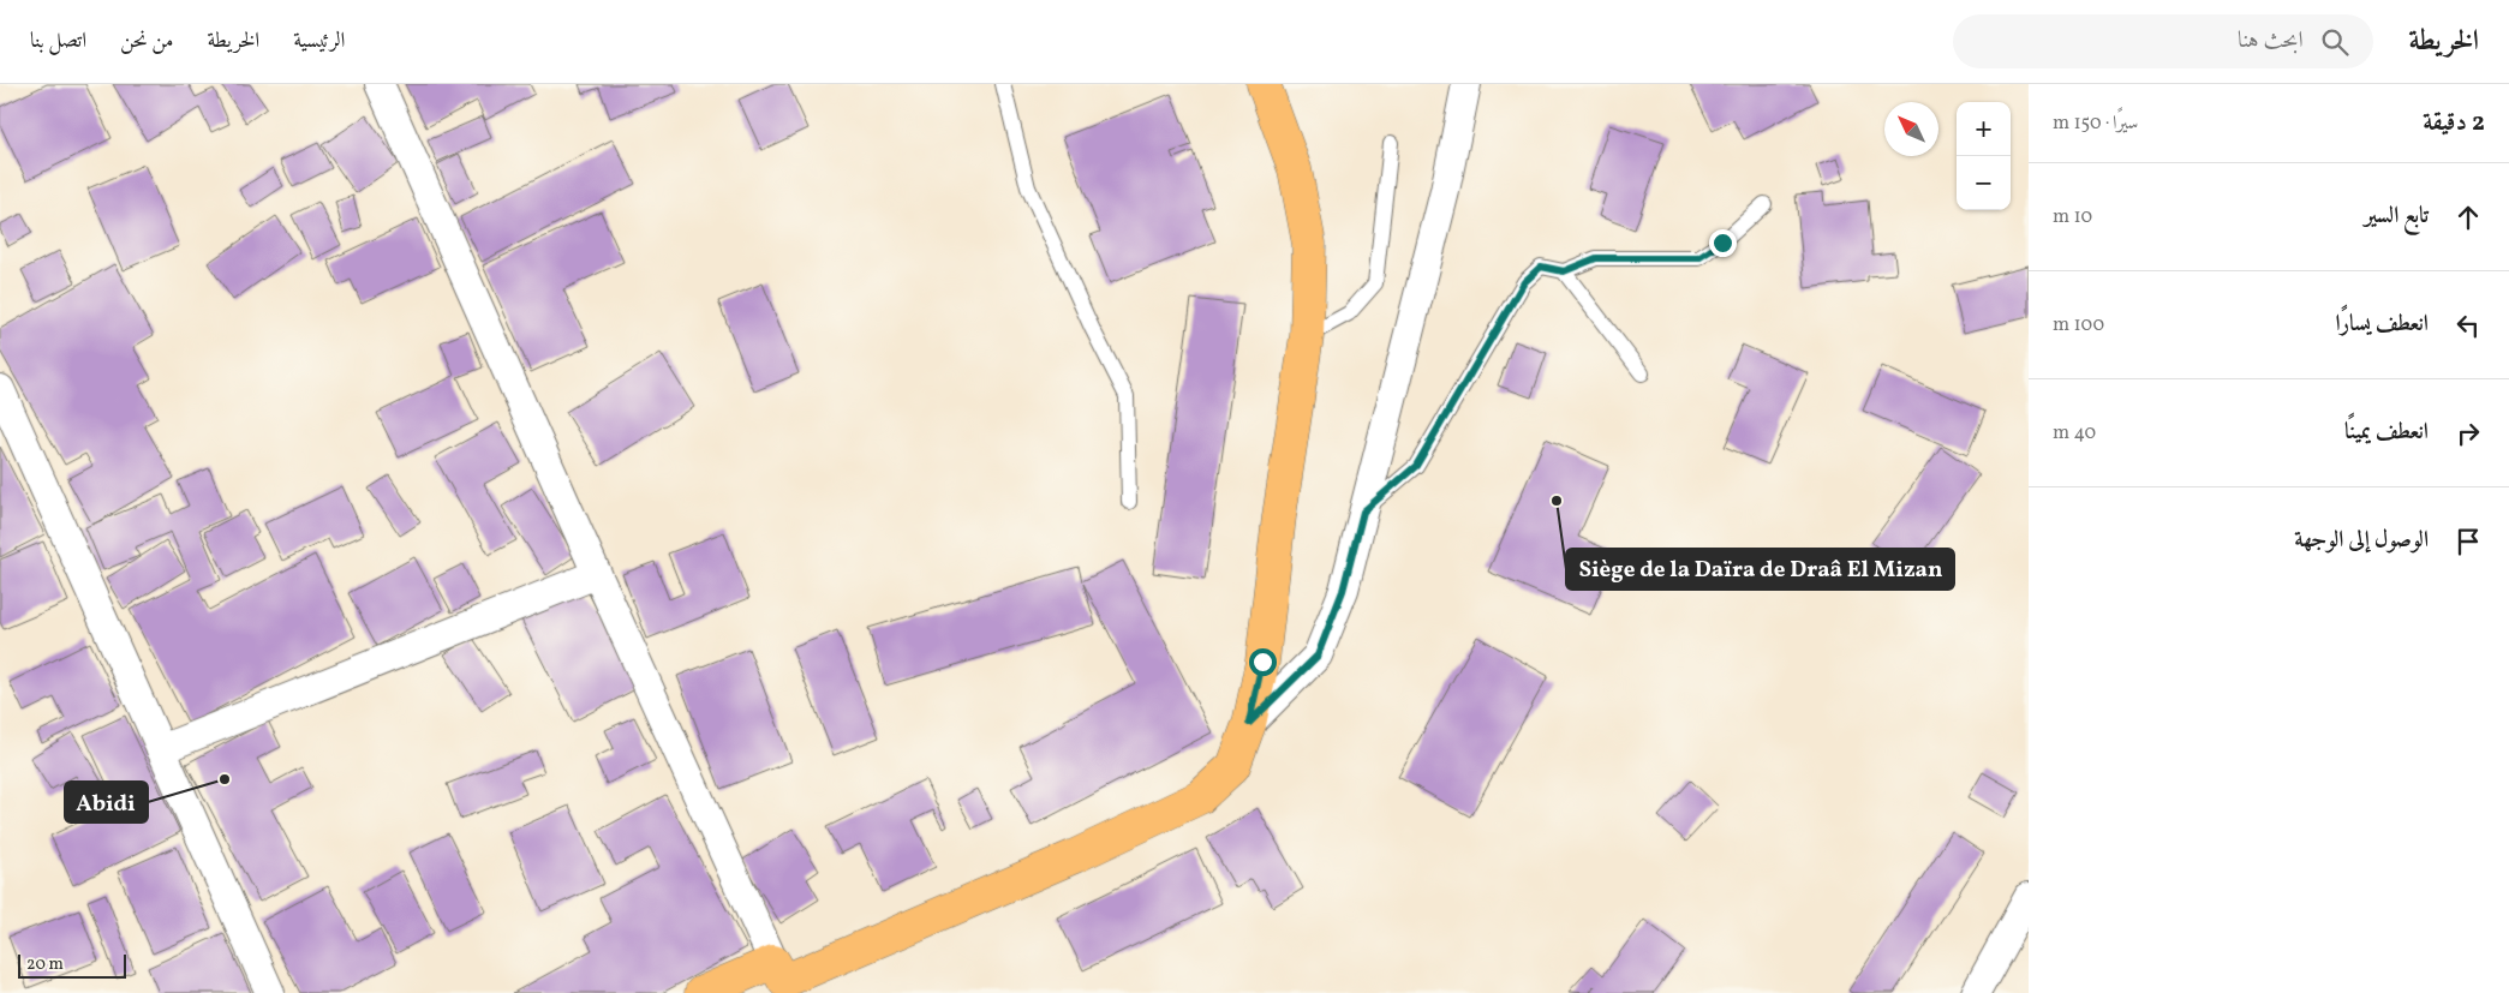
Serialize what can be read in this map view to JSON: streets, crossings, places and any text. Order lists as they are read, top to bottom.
{
  "places": ["Siège de la Daïra de Draâ El Mizan", "Abidi"],
  "scale_bar": "20 m",
  "north": "top left",
  "page": {
    "header": "الخريطة",
    "search": "ابحث هنا",
    "nav": [
      "الرئيسية",
      "الخريطة",
      "من نحن",
      "اتصل بنا"
    ],
    "heading": ["2 دقيقة", "سيرًا · 150 m"],
    "map_buttons": ["+", "−"],
    "list": [
      ["تابع السير", "10 m"],
      ["انعطف يسارًا", "100 m"],
      ["انعطف يمينًا", "40 m"],
      "الوصول إلى الوجهة"
    ],
    "scale": "20 m"
  }
}
